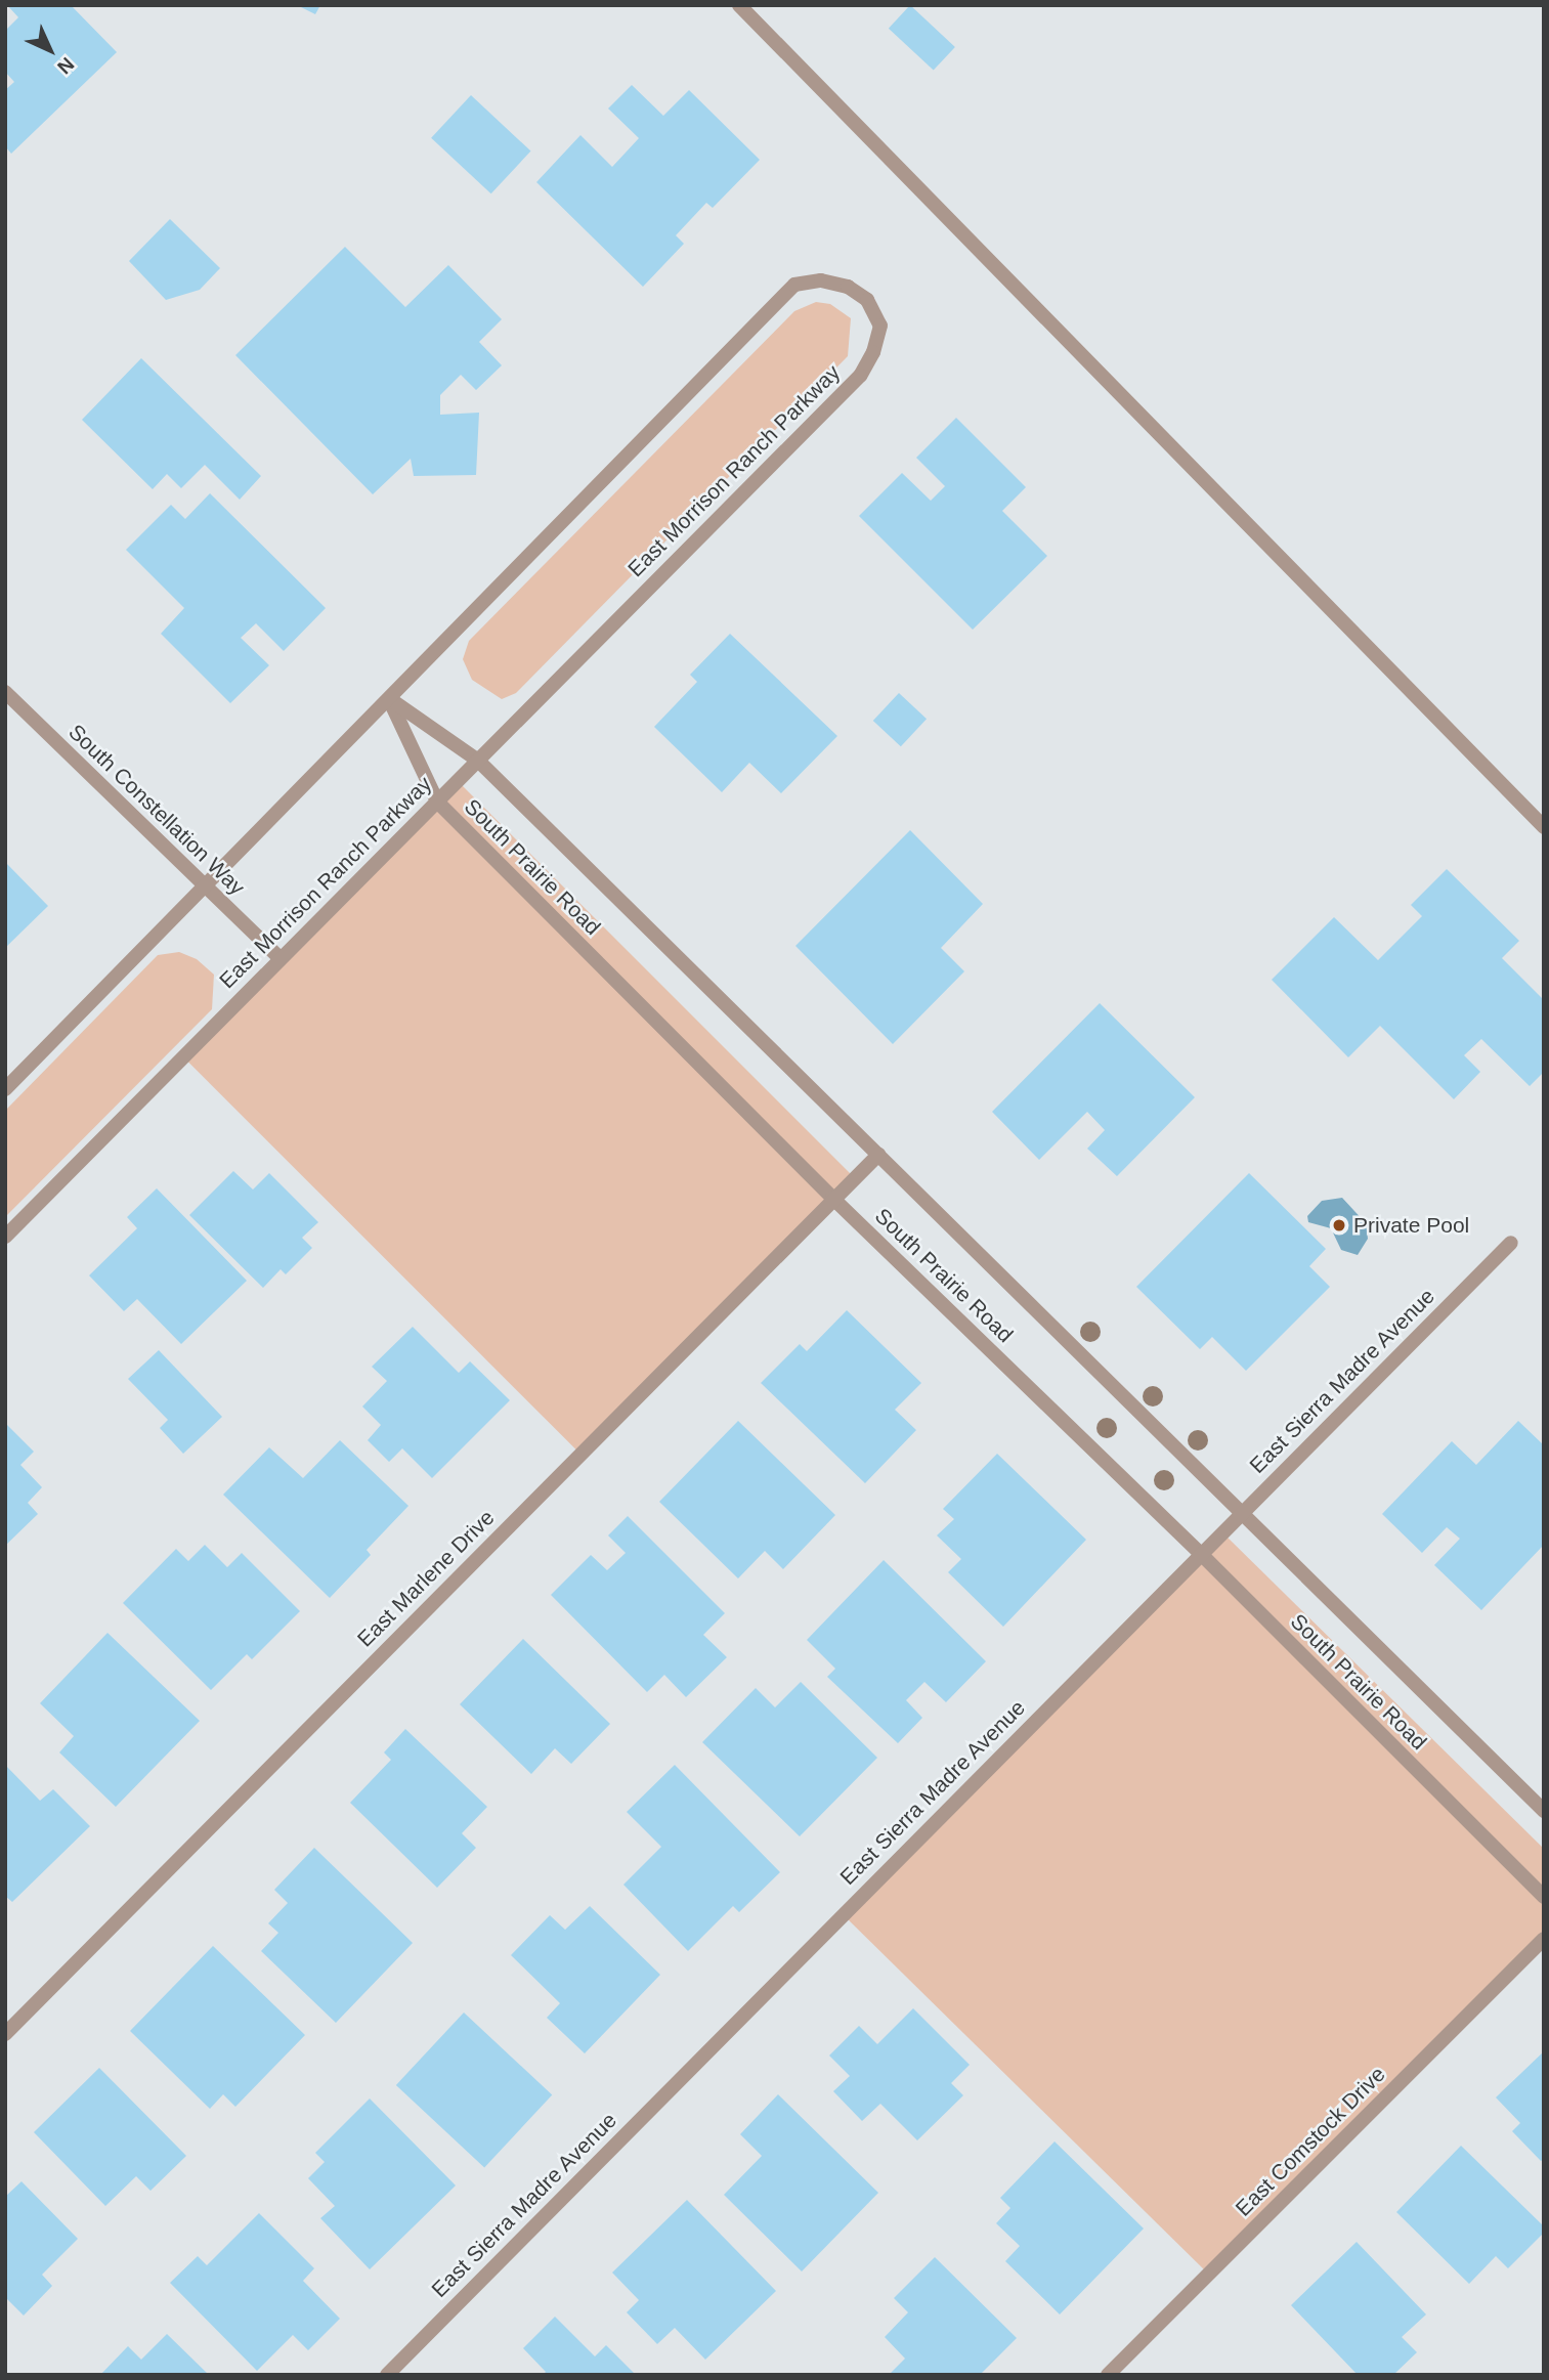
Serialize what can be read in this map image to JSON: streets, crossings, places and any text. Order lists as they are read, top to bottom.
{
  "streets": {
    "street": [
      "East Morrison Ranch Parkway",
      "South Constellation Way",
      "South Prairie Road",
      "East Sierra Madre Avenue",
      "East Marlene Drive",
      "East Comstock Drive"
    ]
  },
  "crossings": [
    ["East Morrison Ranch Parkway", "South Constellation Way"],
    ["East Morrison Ranch Parkway", "South Prairie Road"],
    ["South Prairie Road", "East Sierra Madre Avenue"],
    ["South Prairie Road", "East Marlene Drive"]
  ],
  "places": ["Private Pool"],
  "north": "bottom right"
}
